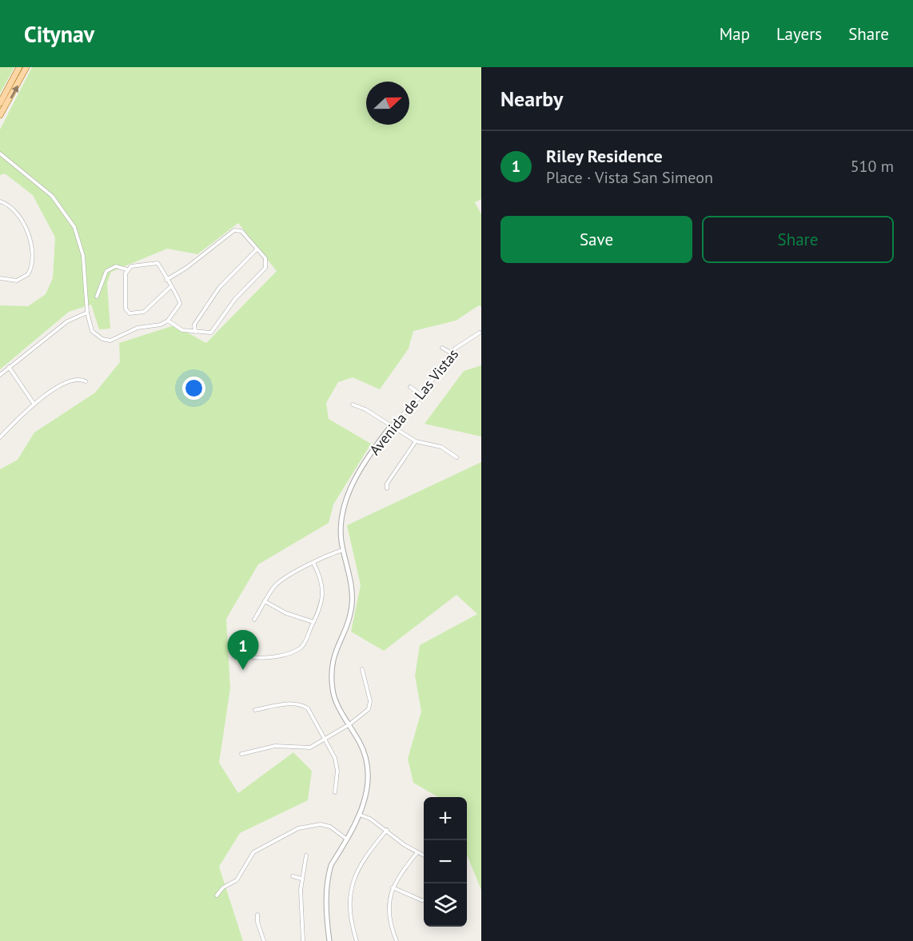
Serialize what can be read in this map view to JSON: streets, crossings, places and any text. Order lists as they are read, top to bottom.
{
  "streets": {
    "street": ["Avenida de Las Vistas"]
  },
  "north": "right",
  "page": {
    "header": "Citynav",
    "nav": ["Map", "Layers", "Share"],
    "heading": "Nearby",
    "list": [
      {
        "mark": "1",
        "name": "Riley Residence",
        "note": "Place · Vista San Simeon",
        "value": "510 m"
      }
    ],
    "buttons": ["Save", "Share"],
    "pins": "1",
    "map_buttons": ["+", "−"]
  }
}
